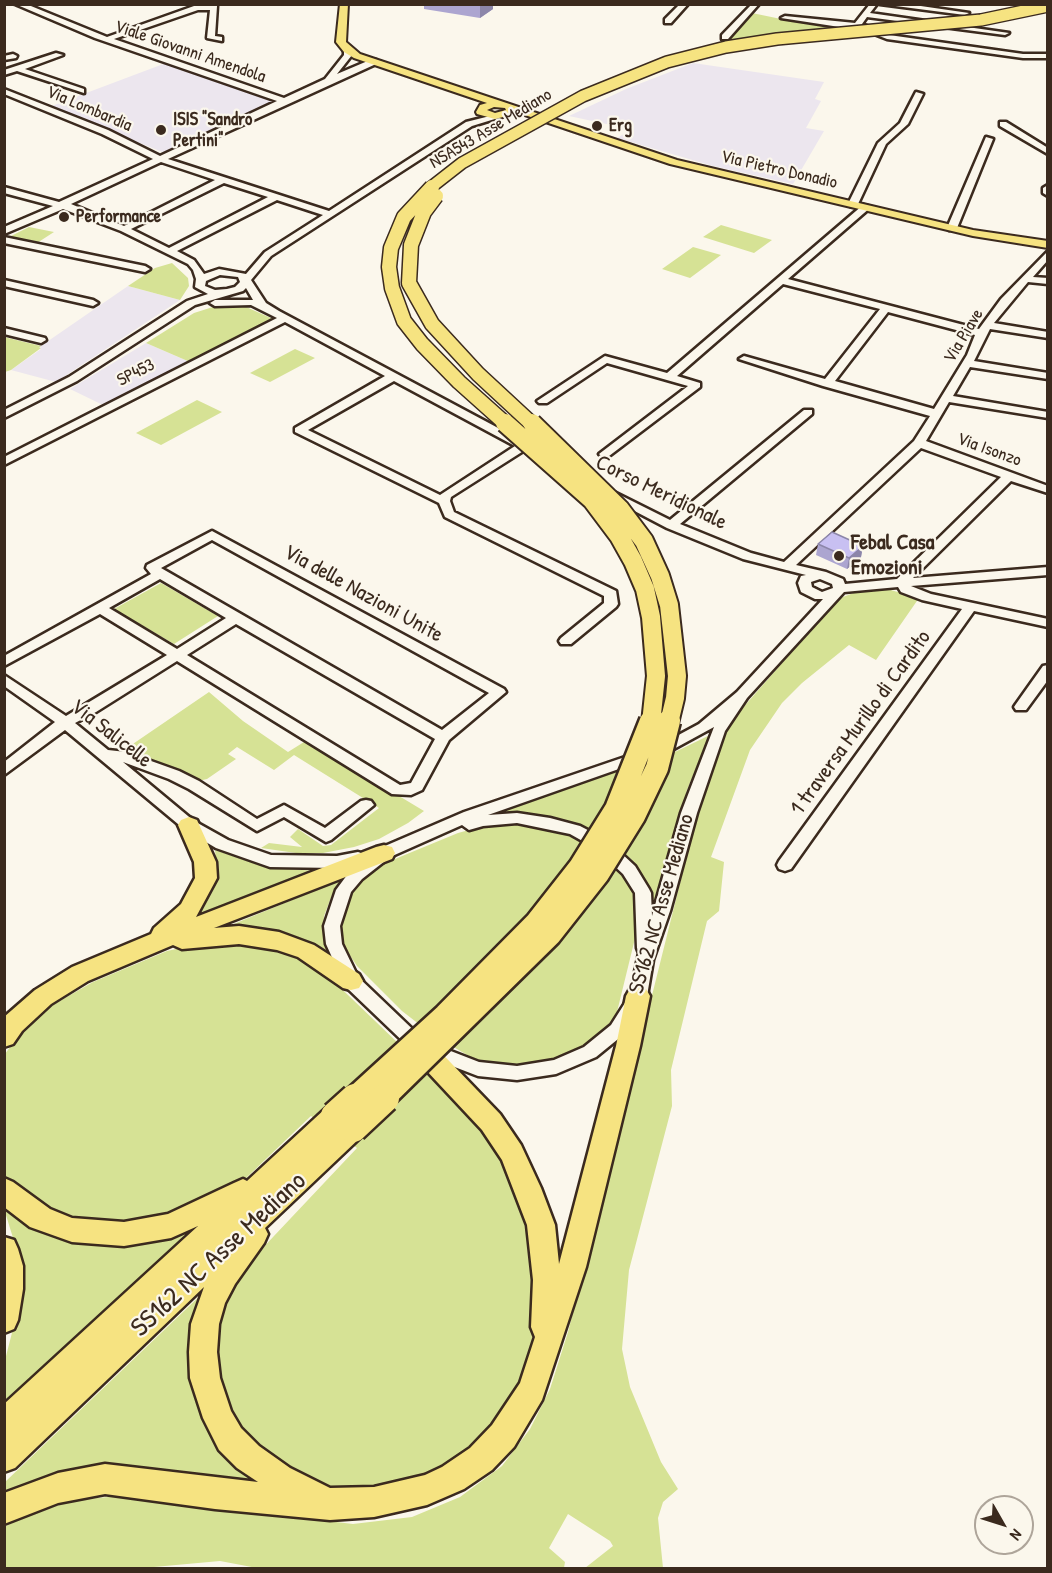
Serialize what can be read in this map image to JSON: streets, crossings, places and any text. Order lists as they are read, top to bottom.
{
  "streets": {
    "highway": ["NSA543 Asse Mediano", "SS162 NC Asse Mediano"],
    "main road": ["Via Pietro Donadio"],
    "street": [
      "Viale Giovanni Amendola",
      "Via Lombardia",
      "Via Piave",
      "SP453",
      "Via Isonzo",
      "Corso Meridionale",
      "Via delle Nazioni Unite",
      "1 traversa Murillo di Cardito",
      "Via Salicelle"
    ]
  },
  "crossings": [
    ["NSA543 Asse Mediano", "SS162 NC Asse Mediano"],
    ["Via Piave", "Via Isonzo"],
    ["Via Piave", "Corso Meridionale"],
    ["SP453", "Corso Meridionale"],
    ["Corso Meridionale", "SS162 NC Asse Mediano"],
    ["Via Salicelle", "SS162 NC Asse Mediano"]
  ],
  "places": [
    "Erg",
    "ISIS \"Sandro Pertini\"",
    "Performance",
    "Febal Casa Emozioni"
  ],
  "north": "bottom right"
}
